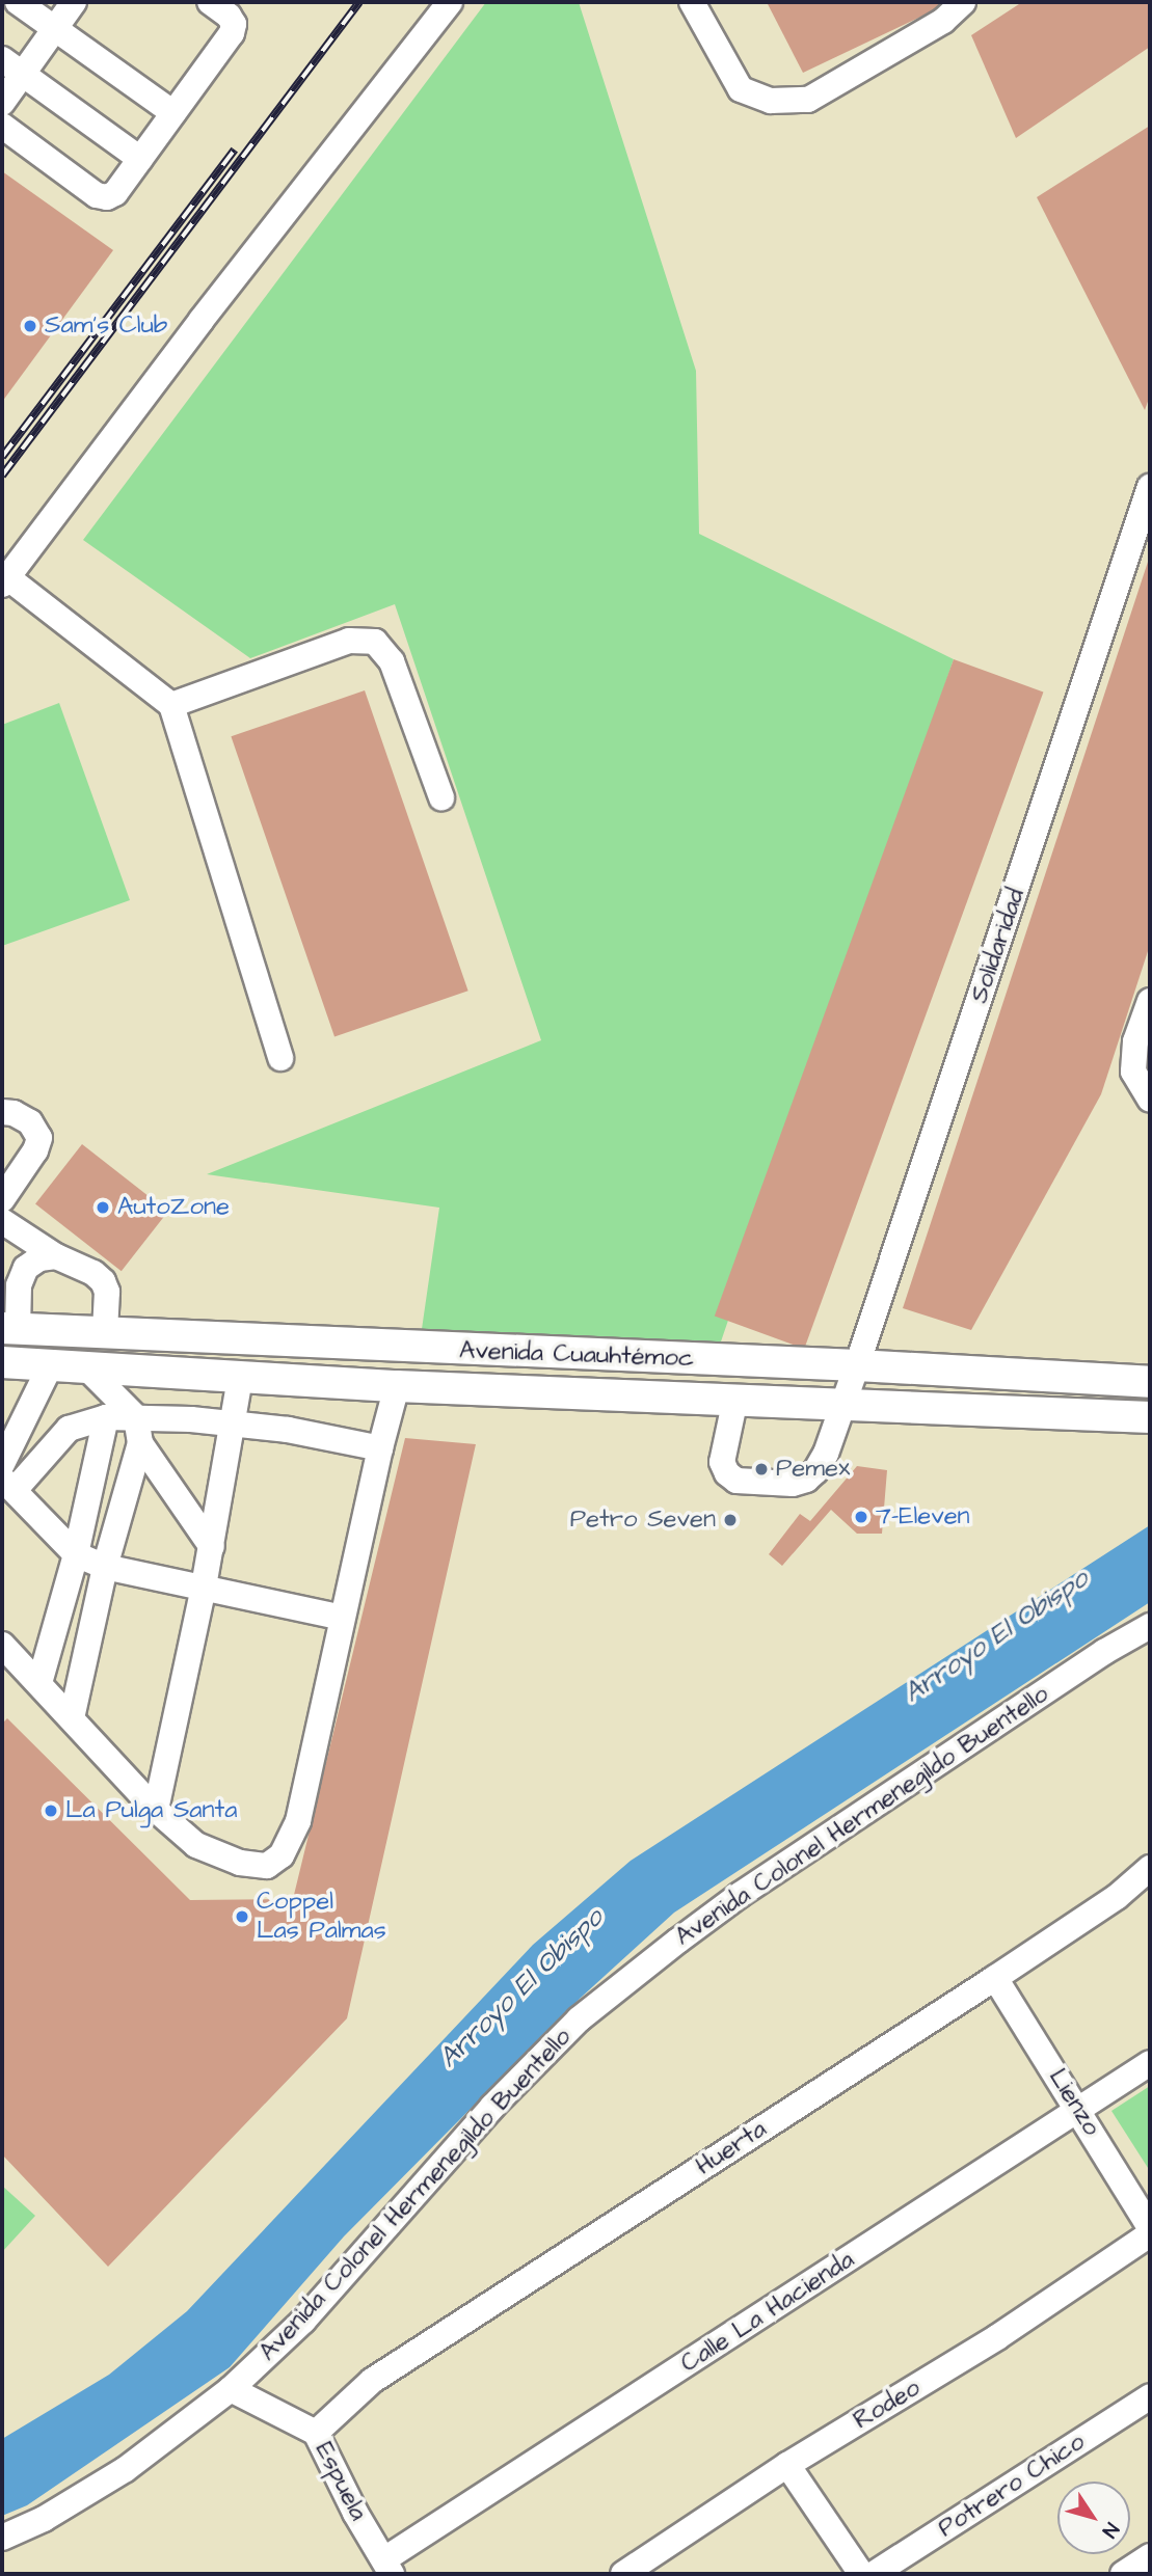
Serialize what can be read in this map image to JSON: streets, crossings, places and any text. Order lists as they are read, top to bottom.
{
  "streets": {
    "main road": ["Avenida Cuauhtémoc"],
    "street": [
      "Solidaridad",
      "Avenida Colonel Hermenegildo Buentello",
      "Lienzo",
      "Huerta",
      "Calle La Hacienda",
      "Rodeo",
      "Espuela",
      "Potrero Chico"
    ]
  },
  "crossings": [
    ["Solidaridad", "Avenida Cuauhtémoc"],
    ["Avenida Colonel Hermenegildo Buentello", "Espuela"],
    ["Lienzo", "Huerta"],
    ["Lienzo", "Calle La Hacienda"],
    ["Huerta", "Espuela"],
    ["Calle La Hacienda", "Espuela"]
  ],
  "water": ["Arroyo El Obispo"],
  "places": [
    "Sam's Club",
    "AutoZone",
    "Pemex",
    "7-Eleven",
    "Petro Seven",
    "La Pulga Santa",
    "Coppel Las Palmas"
  ],
  "north": "bottom right"
}
